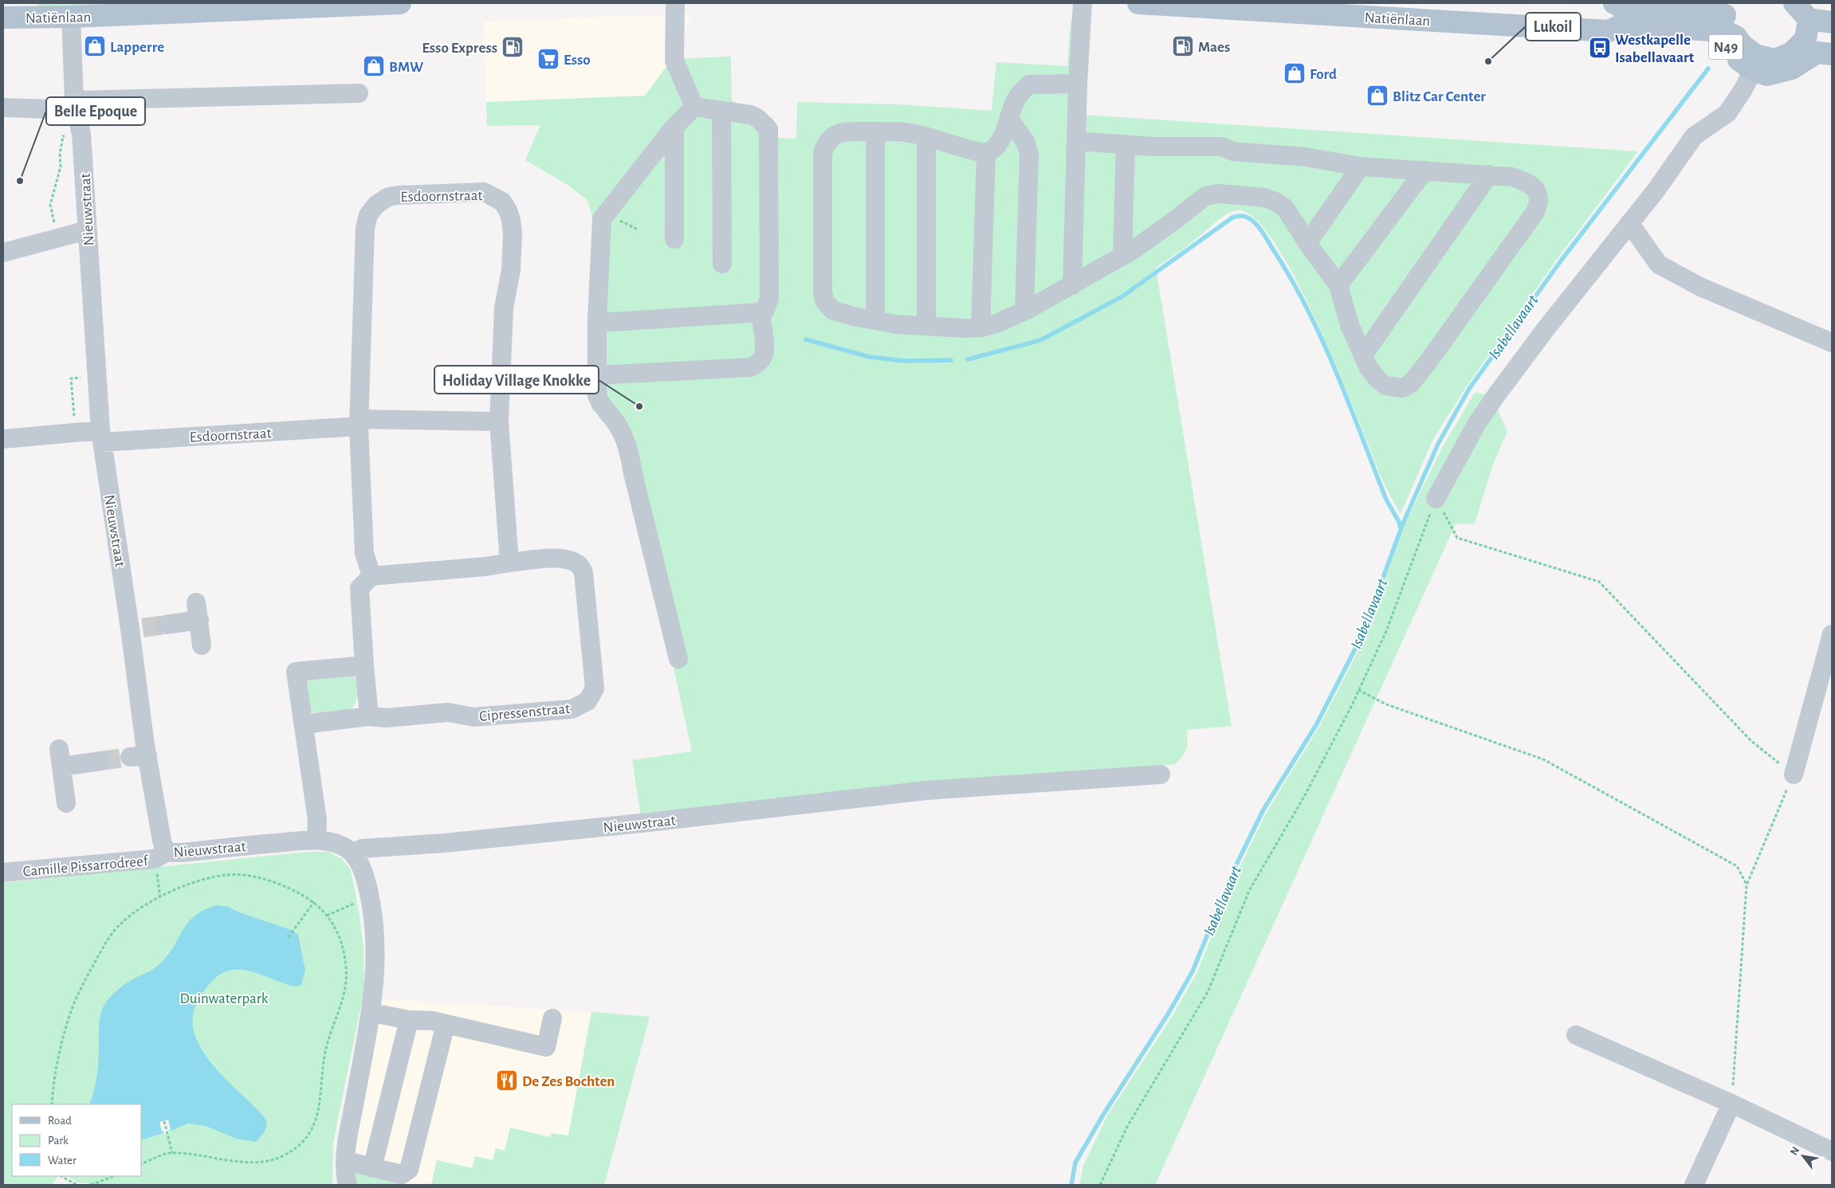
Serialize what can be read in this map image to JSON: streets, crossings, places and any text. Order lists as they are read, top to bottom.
{
  "streets": {
    "main road": ["Natiënlaan", "N49"],
    "street": [
      "Esdoornstraat",
      "Nieuwstraat",
      "Cipressenstraat",
      "Camille Pissarrodreef"
    ]
  },
  "crossings": [
    ["Natiënlaan", "N49"],
    ["Natiënlaan", "Nieuwstraat"],
    ["Esdoornstraat", "Nieuwstraat"],
    ["Esdoornstraat", "Cipressenstraat"],
    ["Nieuwstraat", "Camille Pissarrodreef"]
  ],
  "water": ["Isabellavaart"],
  "parks": ["Duinwaterpark"],
  "places": {
    "shop": [
      "Lapperre",
      "BMW",
      "Ford",
      "Blitz Car Center"
    ],
    "fuel station": ["Maes", "Esso Express"],
    "bus stop": ["Westkapelle Isabellavaart"],
    "supermarket": ["Esso"],
    "other": ["Lukoil", "Belle Epoque", "Holiday Village Knokke"],
    "restaurant": ["De Zes Bochten"]
  },
  "legend": ["Road", "Park", "Water"],
  "north": "top left"
}
